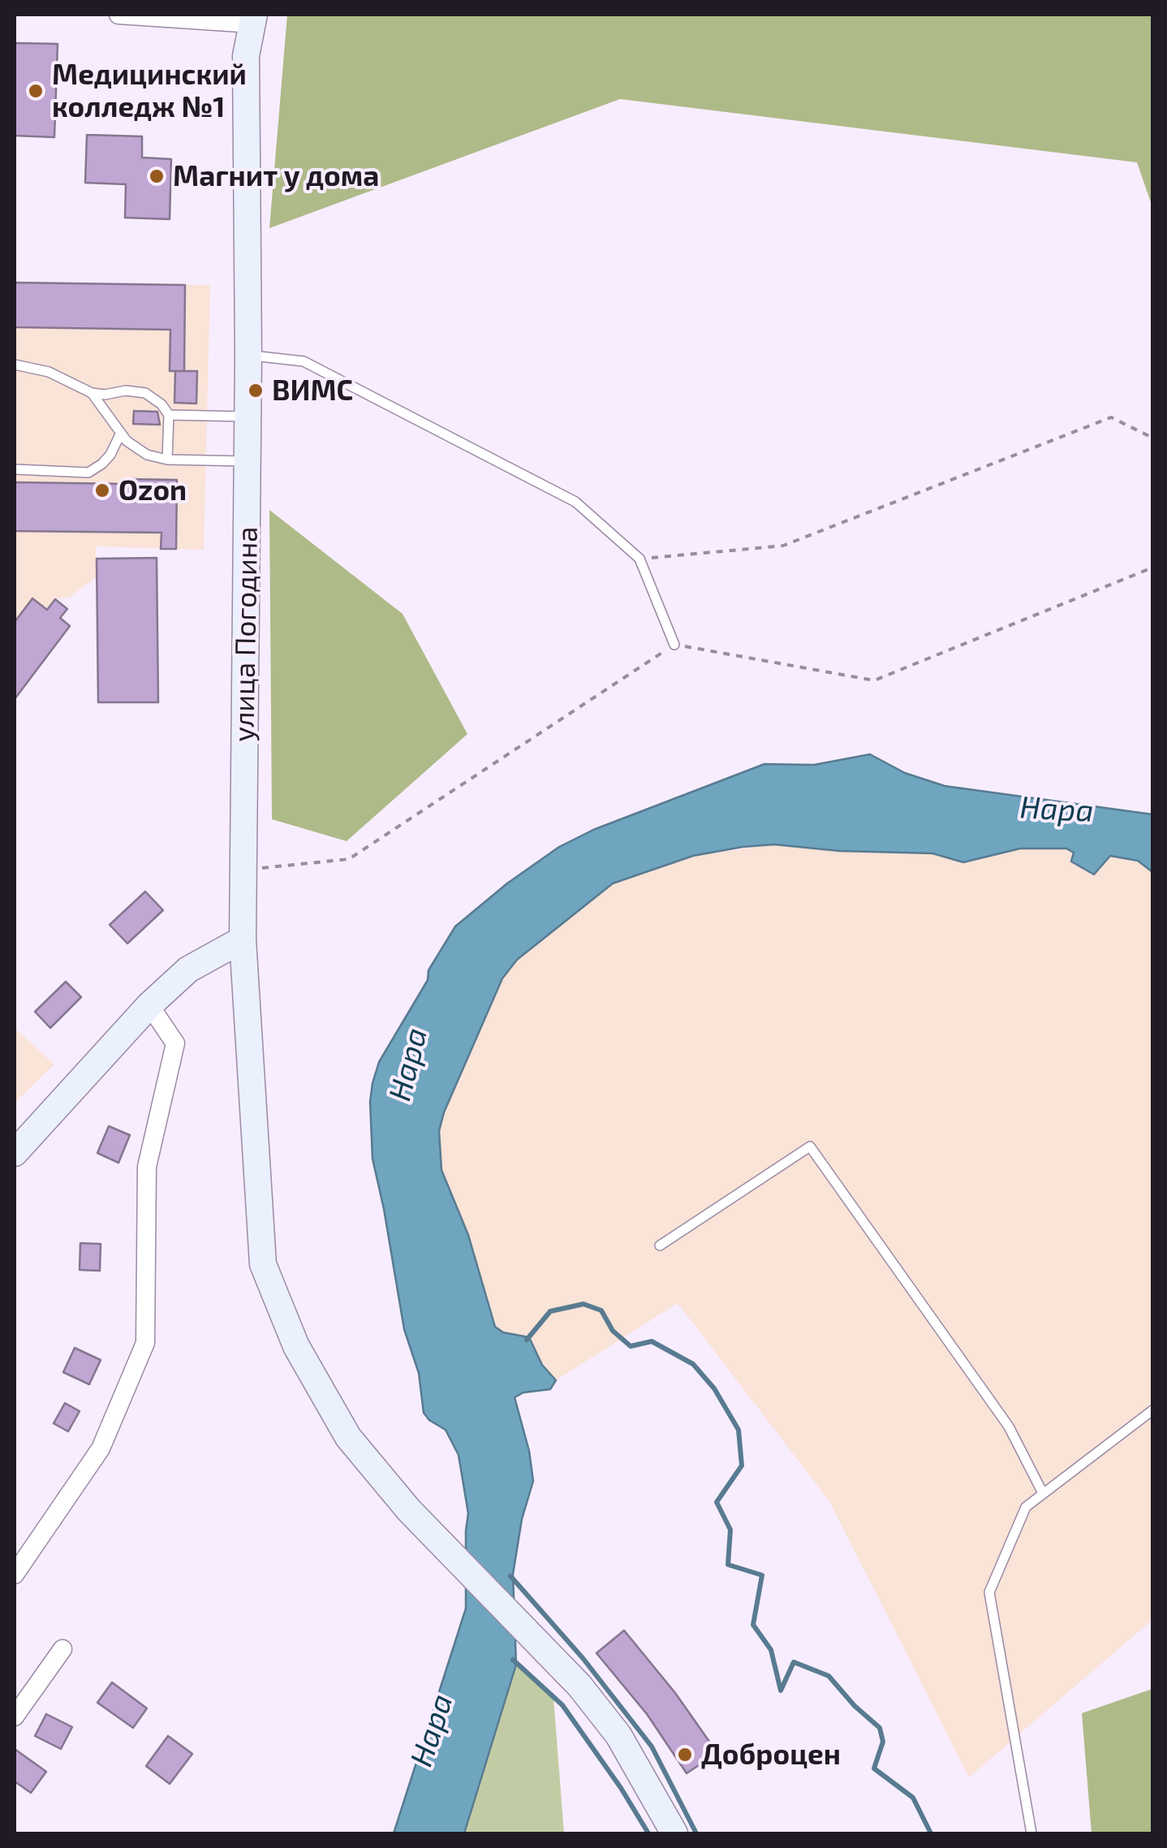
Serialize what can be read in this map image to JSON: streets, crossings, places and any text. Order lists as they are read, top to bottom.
{
  "streets": {
    "street": ["улица Погодина"]
  },
  "water": ["Нара"],
  "places": [
    "Медицинский колледж №1",
    "Магнит у дома",
    "ВИМС",
    "Ozon",
    "Доброцен"
  ]
}
